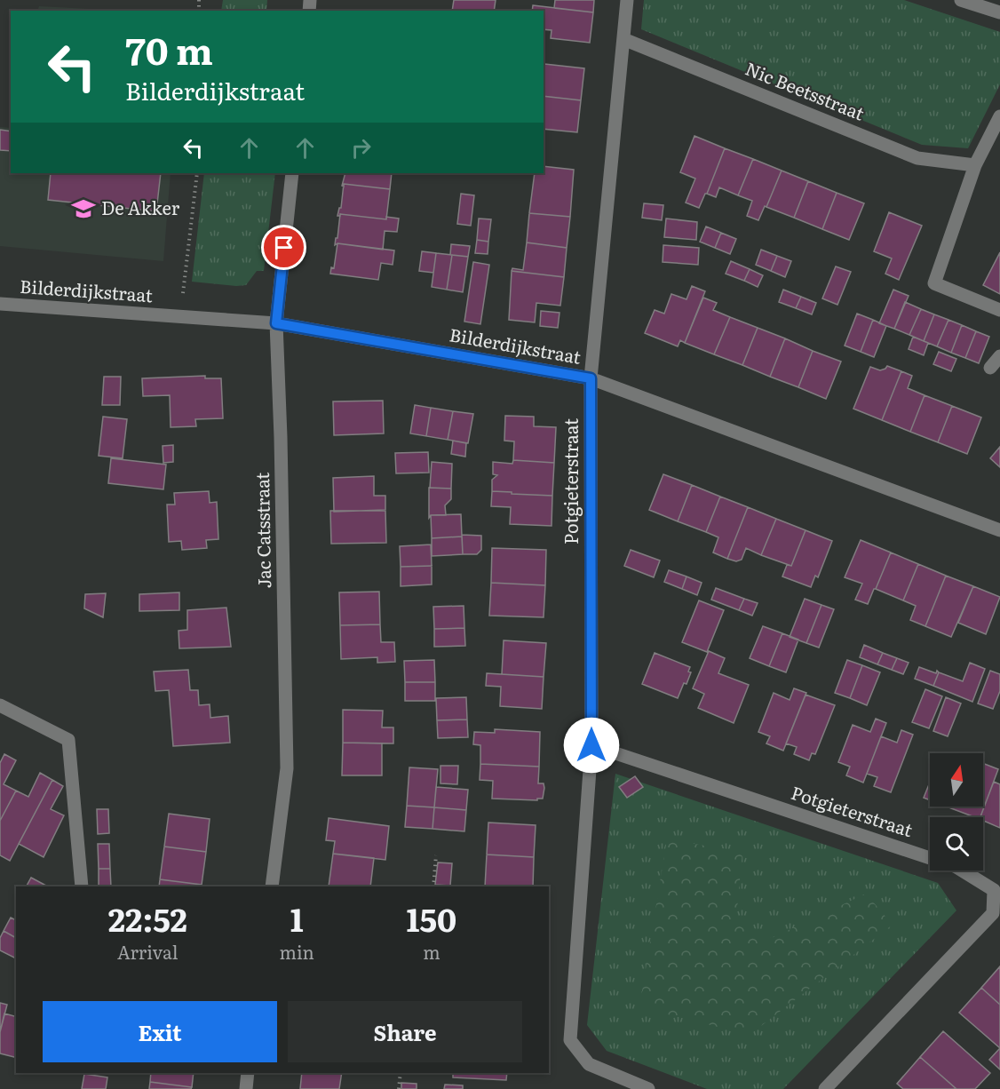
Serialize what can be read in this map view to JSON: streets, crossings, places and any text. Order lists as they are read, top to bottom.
{
  "streets": {
    "street": [
      "Nic Beetsstraat",
      "Bilderdijkstraat",
      "Potgieterstraat",
      "Jac Catsstraat"
    ]
  },
  "crossings": [
    ["Bilderdijkstraat", "Potgieterstraat"],
    ["Bilderdijkstraat", "Jac Catsstraat"]
  ],
  "places": {
    "school or university": ["De Akker"]
  },
  "north": "top",
  "page": {
    "turn": ["70 m", "Bilderdijkstraat"],
    "eta": [
      "22:52",
      "Arrival",
      "1",
      "min",
      "150",
      "m"
    ],
    "buttons": ["Exit", "Share"]
  }
}
